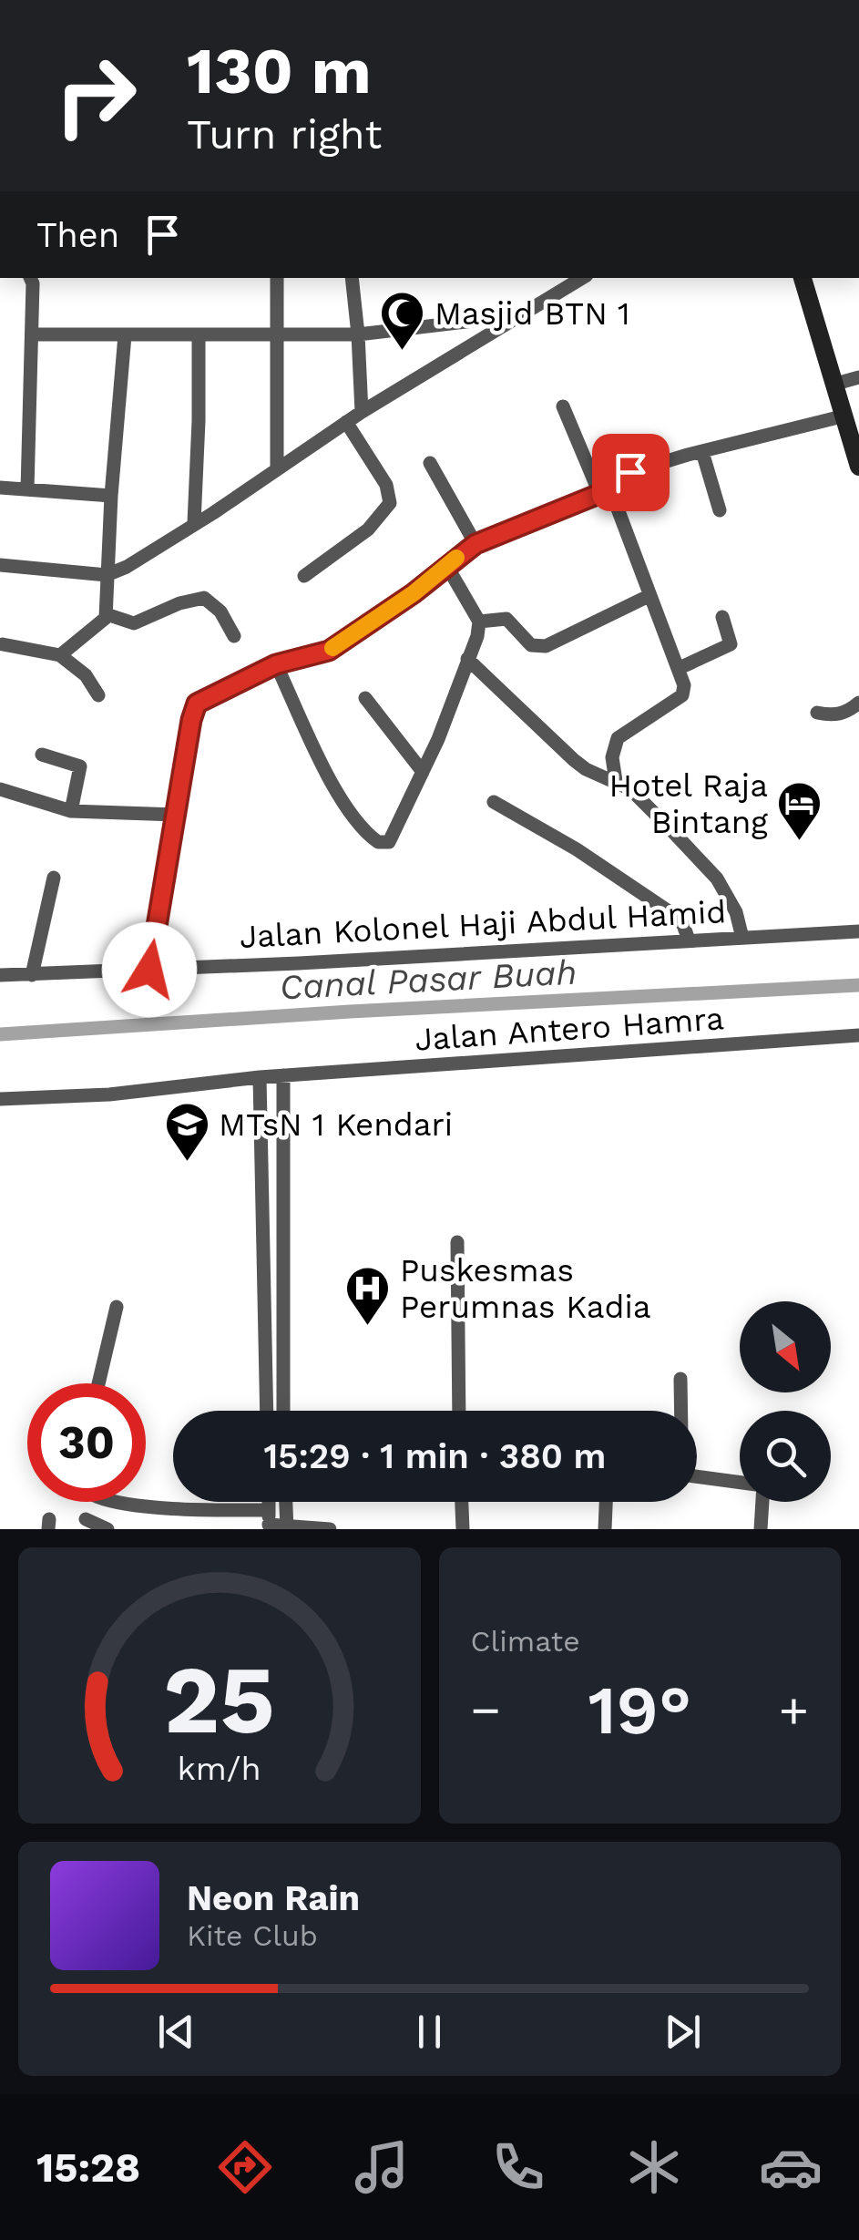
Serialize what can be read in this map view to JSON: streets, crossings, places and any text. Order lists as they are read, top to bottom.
{
  "streets": {
    "street": ["Jalan Kolonel Haji Abdul Hamid", "Jalan Antero Hamra"]
  },
  "water": ["Canal Pasar Buah"],
  "places": {
    "mosque": ["Masjid BTN 1"],
    "hotel": ["Hotel Raja Bintang"],
    "school or university": ["MTsN 1 Kendari"],
    "hospital": ["Puskesmas Perumnas Kadia"]
  },
  "north": "bottom right",
  "page": {
    "turn": ["130 m", "Turn right"],
    "then": "Then",
    "limit": "30",
    "trip": "15:29 · 1 min · 380 m",
    "tile": "Climate",
    "heat": ["−", "19°", "+"],
    "song": ["Neon Rain", "Kite Club"],
    "tabs": "15:28",
    "gauge": ["25", "km/h"]
  }
}
